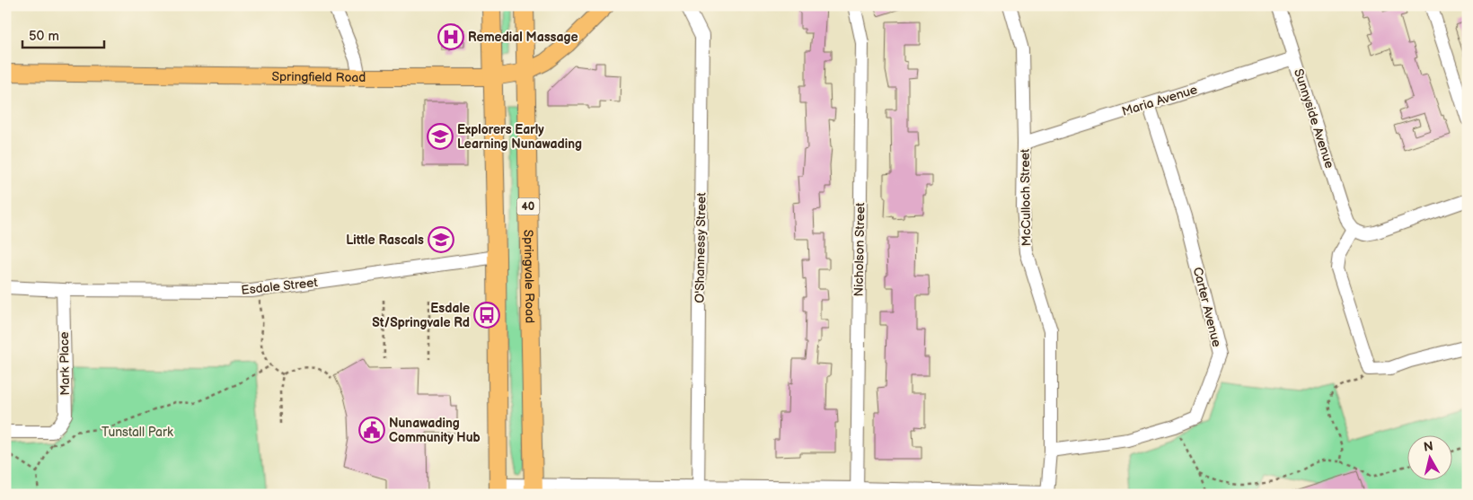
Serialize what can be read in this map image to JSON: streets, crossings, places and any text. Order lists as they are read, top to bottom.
{
  "streets": {
    "highway": ["40", "Springvale Road"],
    "main road": ["Springfield Road"],
    "street": [
      "Maria Avenue",
      "Sunnyside Avenue",
      "McCulloch Street",
      "O'Shannessy Street",
      "Nicholson Street",
      "Esdale Street",
      "Carter Avenue",
      "Mark Place"
    ]
  },
  "crossings": [
    ["Springfield Road", "Springvale Road"],
    ["Maria Avenue", "Sunnyside Avenue"],
    ["Maria Avenue", "McCulloch Street"],
    ["Maria Avenue", "Carter Avenue"],
    ["McCulloch Street", "Carter Avenue"],
    ["Esdale Street", "Mark Place"]
  ],
  "parks": ["Tunstall Park"],
  "places": {
    "hospital": ["Remedial Massage"],
    "school or university": ["Explorers Early Learning Nunawading", "Little Rascals"],
    "bus stop": ["Esdale St/Springvale Rd"],
    "public building": ["Nunawading Community Hub"]
  },
  "scale_bar": "50 m",
  "north": "top"
}
